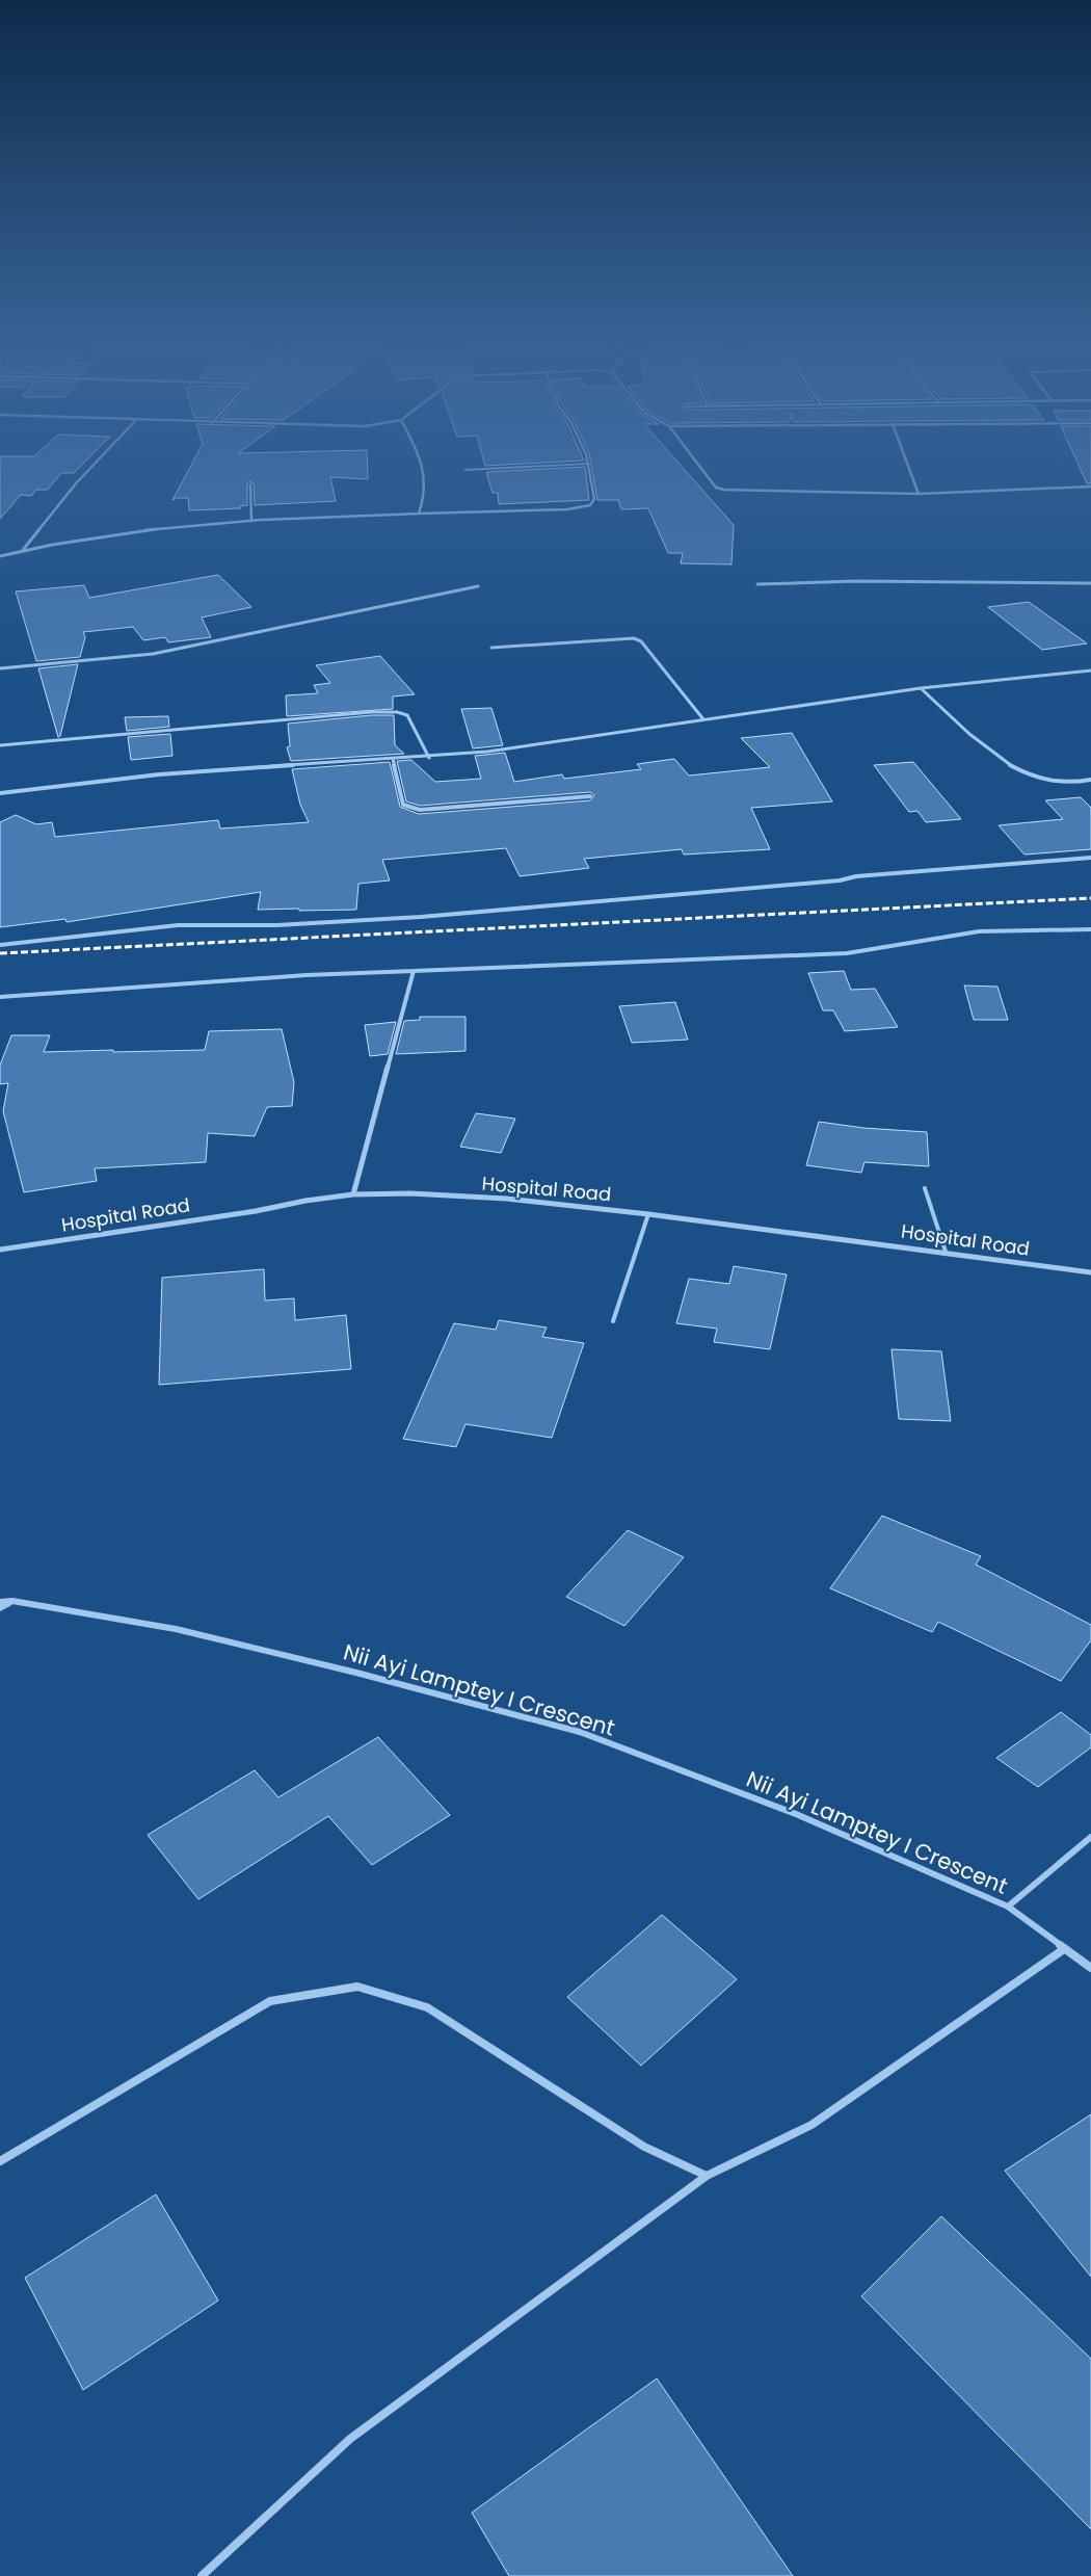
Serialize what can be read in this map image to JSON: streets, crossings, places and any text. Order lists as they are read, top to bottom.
{
  "streets": {
    "street": ["Hospital Road", "Nii Ayi Lamptey I Crescent"]
  }
}
